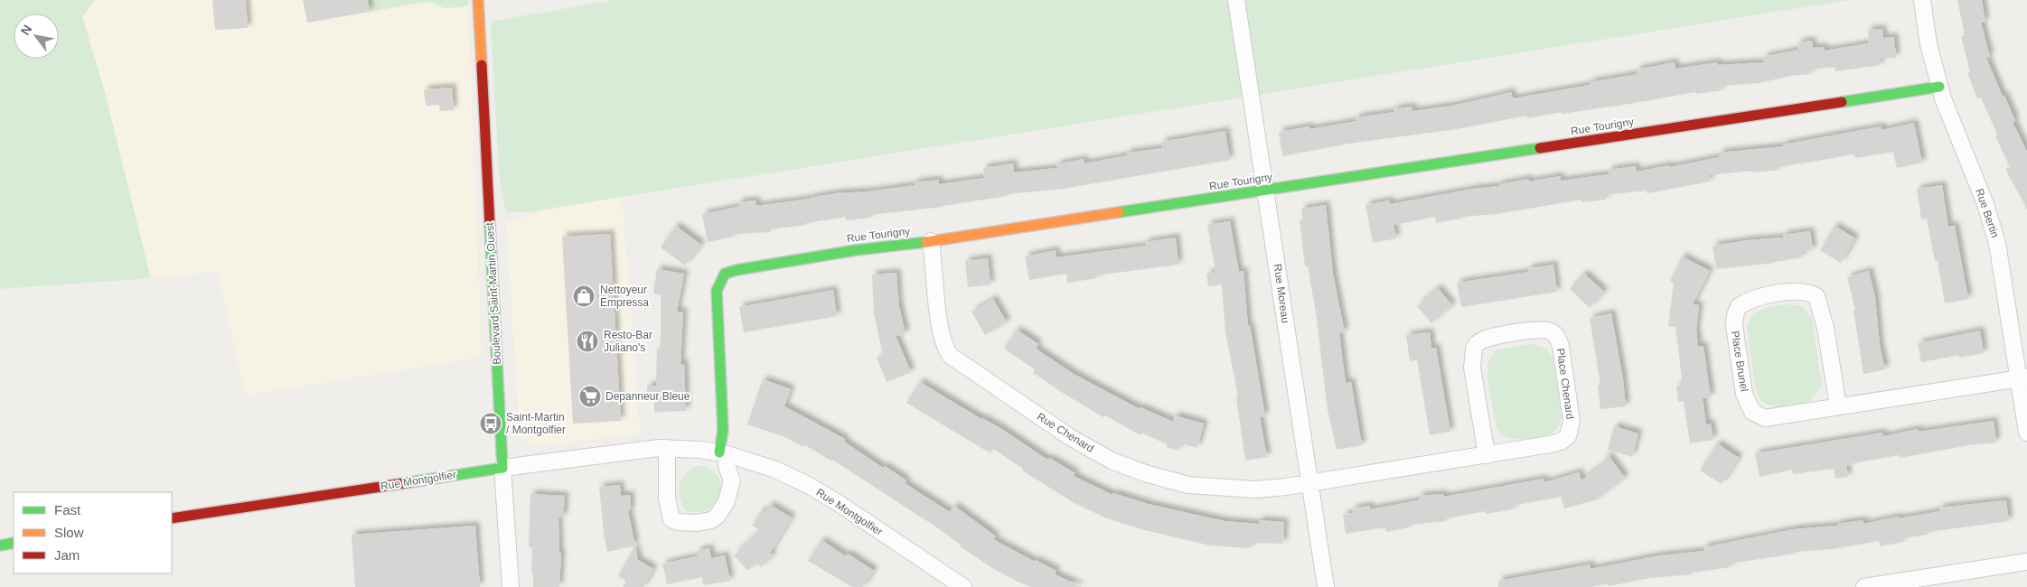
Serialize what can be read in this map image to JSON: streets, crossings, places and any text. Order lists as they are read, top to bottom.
{
  "streets": {
    "street": [
      "Rue Tourigny",
      "Rue Bertin",
      "Boulevard Saint-Martin Ouest",
      "Rue Moreau",
      "Place Brunel",
      "Place Chenard",
      "Rue Chenard",
      "Rue Montgolfier"
    ]
  },
  "crossings": [
    ["Rue Tourigny", "Rue Bertin"],
    ["Rue Tourigny", "Rue Moreau"],
    ["Rue Tourigny", "Rue Chenard"],
    ["Rue Tourigny", "Rue Montgolfier"],
    ["Rue Bertin", "Place Brunel"],
    ["Boulevard Saint-Martin Ouest", "Rue Montgolfier"],
    ["Rue Moreau", "Place Chenard"],
    ["Rue Moreau", "Rue Chenard"],
    ["Place Chenard", "Rue Chenard"]
  ],
  "places": {
    "shop": ["Nettoyeur Empressa"],
    "restaurant": ["Resto-Bar Juliano's"],
    "supermarket": ["Depanneur Bleue"],
    "bus stop": ["Saint-Martin / Montgolfier"]
  },
  "legend": ["Fast", "Slow", "Jam"],
  "north": "top left"
}
